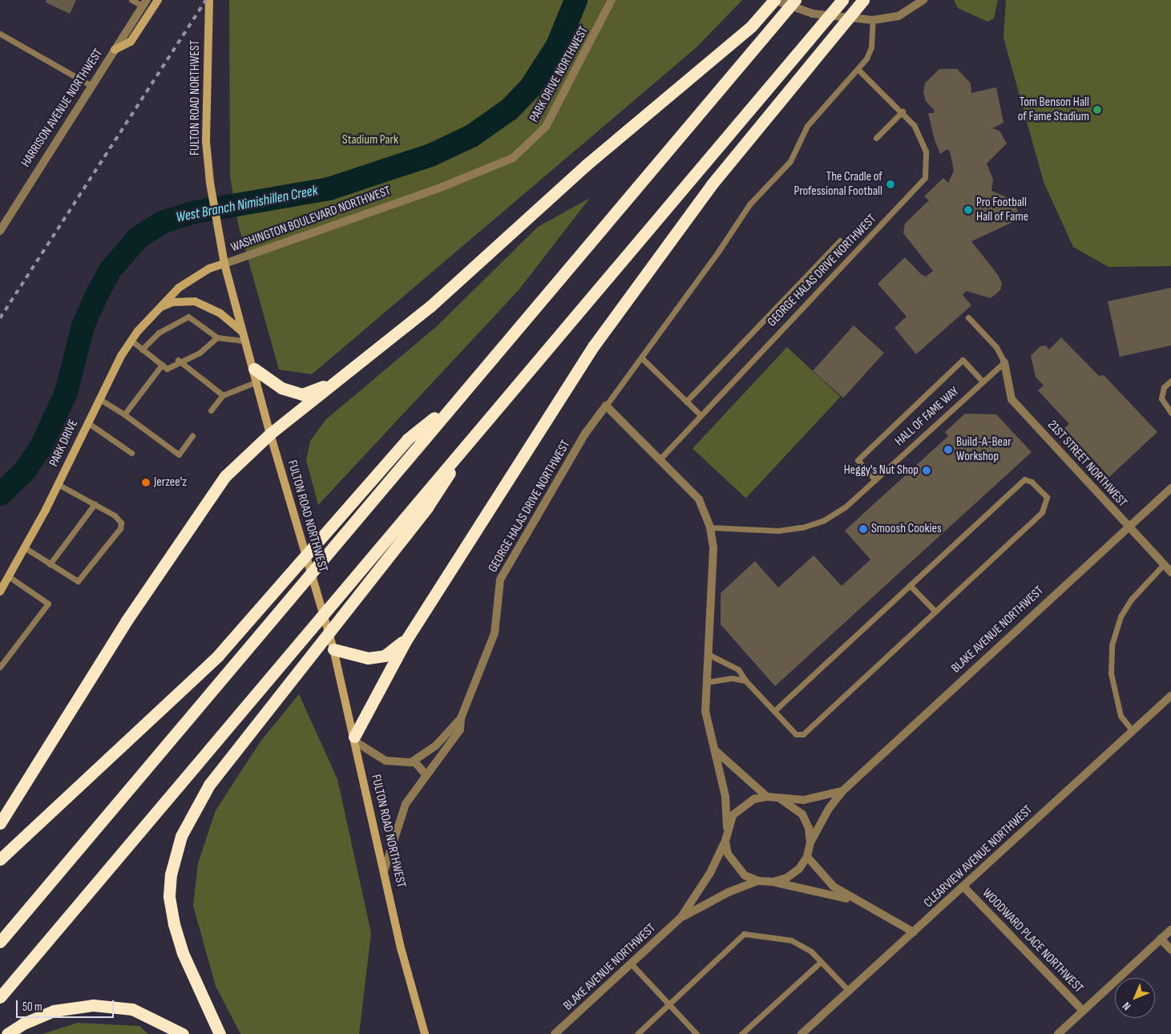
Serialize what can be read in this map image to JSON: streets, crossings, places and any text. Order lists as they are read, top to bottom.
{
  "streets": {
    "main road": ["FULTON ROAD NORTHWEST", "PARK DRIVE"],
    "street": [
      "PARK DRIVE NORTHWEST",
      "HARRISON AVENUE NORTHWEST",
      "WASHINGTON BOULEVARD NORTHWEST",
      "GEORGE HALAS DRIVE NORTHWEST",
      "21ST STREET NORTHWEST",
      "BLAKE AVENUE NORTHWEST",
      "CLEARVIEW AVENUE NORTHWEST",
      "WOODWARD PLACE NORTHWEST"
    ],
    "lane": ["HALL OF FAME WAY"]
  },
  "crossings": [
    ["PARK DRIVE NORTHWEST", "WASHINGTON BOULEVARD NORTHWEST"],
    ["FULTON ROAD NORTHWEST", "WASHINGTON BOULEVARD NORTHWEST"],
    ["FULTON ROAD NORTHWEST", "GEORGE HALAS DRIVE NORTHWEST"],
    ["FULTON ROAD NORTHWEST", "PARK DRIVE"],
    ["WASHINGTON BOULEVARD NORTHWEST", "PARK DRIVE"],
    ["HALL OF FAME WAY", "21ST STREET NORTHWEST"],
    ["21ST STREET NORTHWEST", "BLAKE AVENUE NORTHWEST"],
    ["CLEARVIEW AVENUE NORTHWEST", "WOODWARD PLACE NORTHWEST"]
  ],
  "water": ["West Branch Nimishillen Creek"],
  "parks": ["Stadium Park"],
  "places": [
    "Tom Benson Hall of Fame Stadium",
    "The Cradle of Professional Football",
    "Pro Football Hall of Fame",
    "Build-A-Bear Workshop",
    "Heggy's Nut Shop",
    "Jerzee'z",
    "Smoosh Cookies"
  ],
  "scale_bar": "50 m",
  "north": "bottom left"
}
